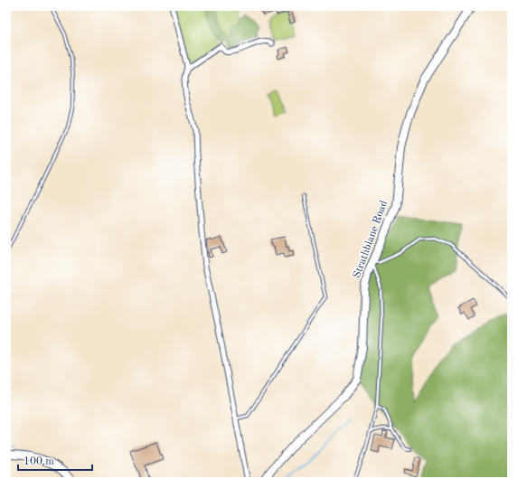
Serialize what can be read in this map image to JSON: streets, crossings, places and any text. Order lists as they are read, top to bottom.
{
  "streets": {
    "main road": ["Strathblane Road"]
  },
  "scale_bar": "100 m"
}
